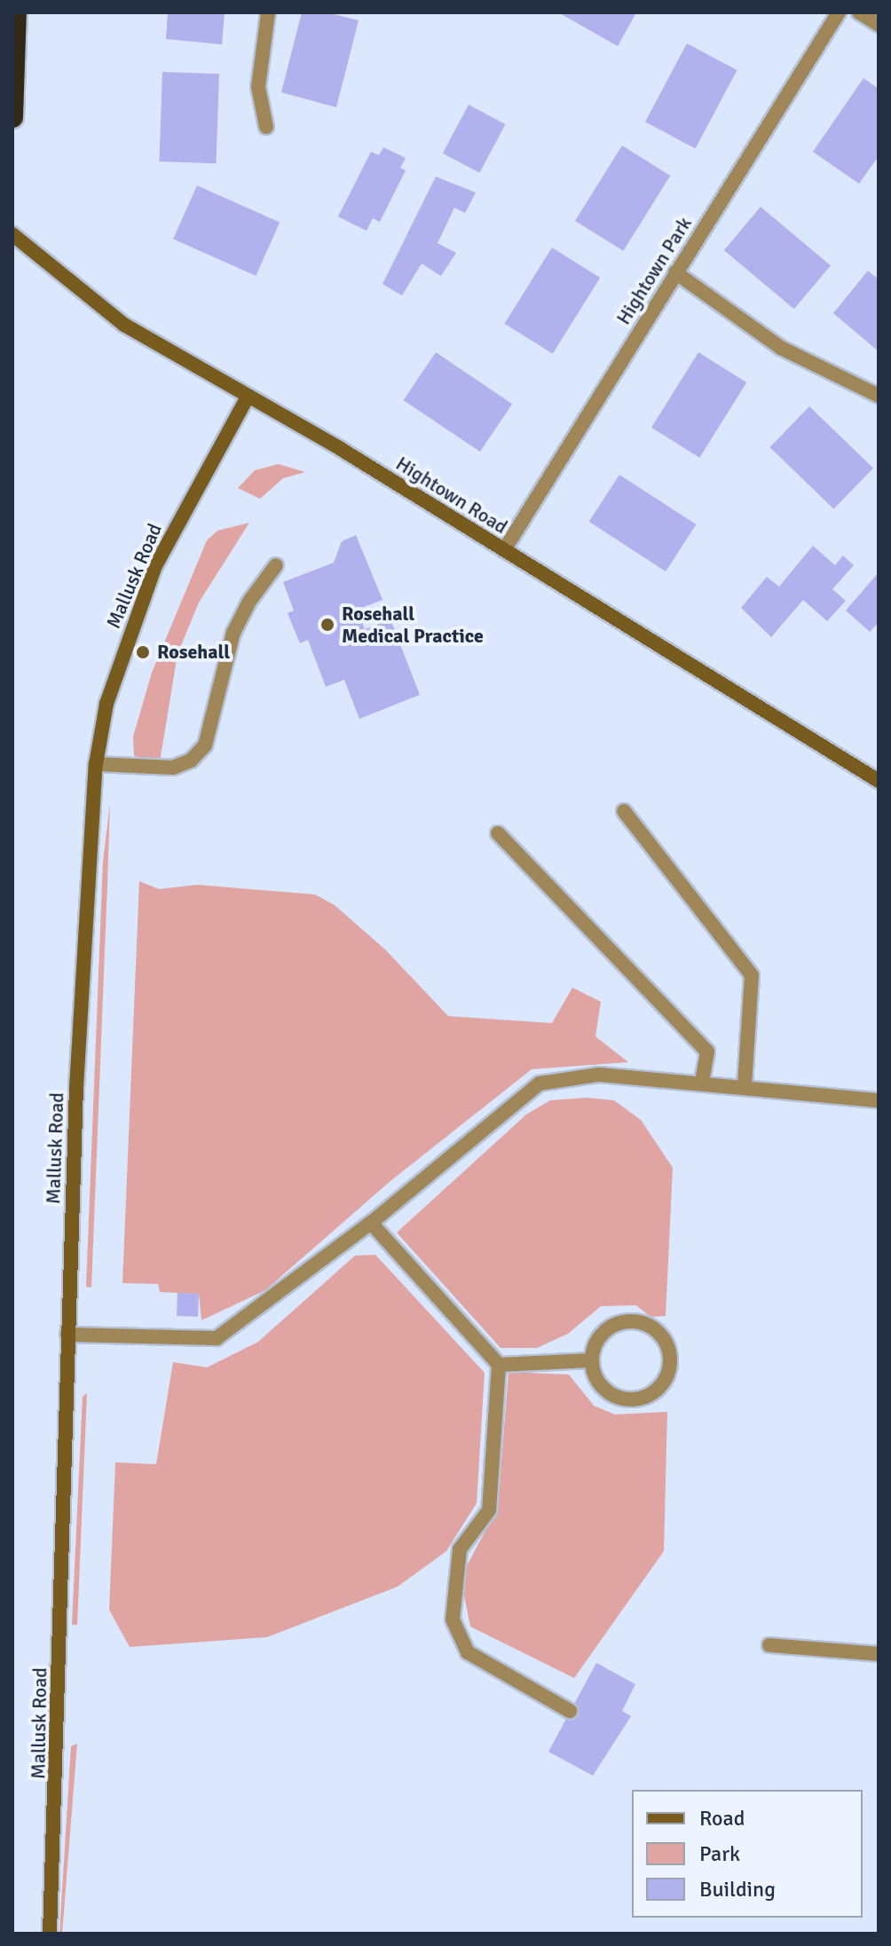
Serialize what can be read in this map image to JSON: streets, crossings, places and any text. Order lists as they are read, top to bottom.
{
  "streets": {
    "main road": ["Hightown Road", "Mallusk Road"],
    "street": ["Hightown Park"]
  },
  "crossings": [
    ["Hightown Park", "Hightown Road"],
    ["Hightown Road", "Mallusk Road"]
  ],
  "places": ["Rosehall Medical Practice", "Rosehall"],
  "legend": ["Road", "Park", "Building"]
}
